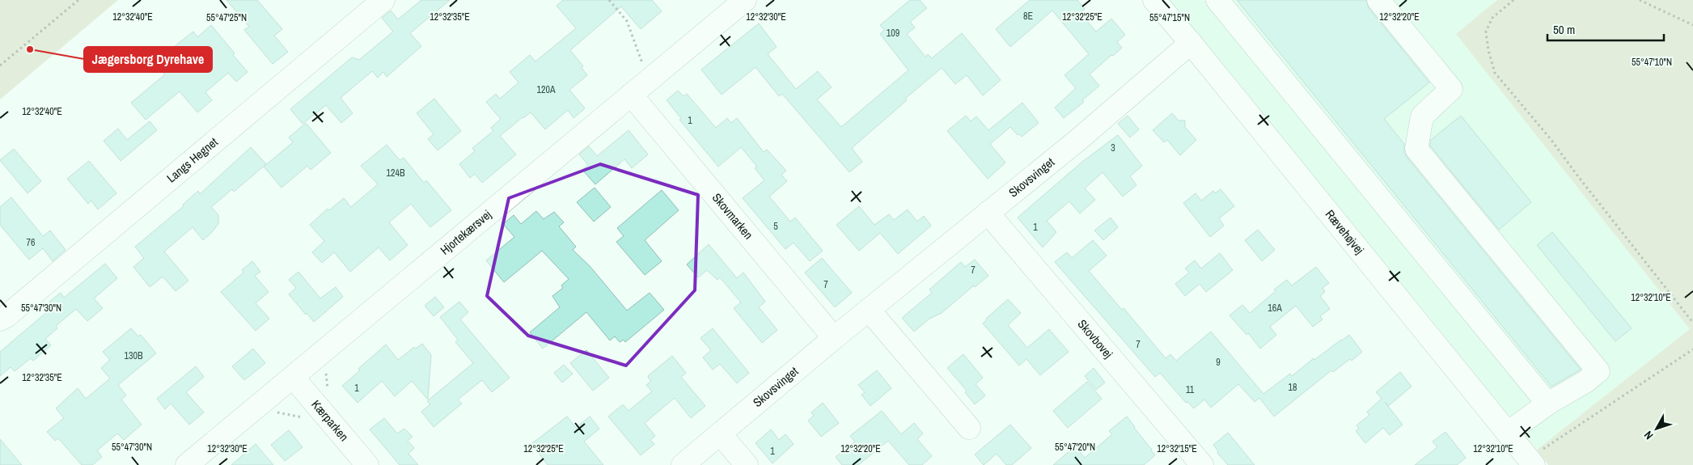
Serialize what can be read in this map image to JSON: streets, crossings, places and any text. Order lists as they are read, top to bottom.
{
  "streets": {
    "street": [
      "Langs Hegnet",
      "Skovsvinget",
      "Skovmarken",
      "Hjortekærsvej",
      "Rævehøjvej",
      "Skovbovej",
      "Kærparken"
    ]
  },
  "crossings": [
    ["Skovsvinget", "Skovmarken"],
    ["Skovsvinget", "Rævehøjvej"],
    ["Skovsvinget", "Skovbovej"],
    ["Skovmarken", "Hjortekærsvej"],
    ["Hjortekærsvej", "Kærparken"]
  ],
  "places": ["Jægersborg Dyrehave"],
  "house_numbers": [
    "8E",
    "109",
    "120A",
    "1",
    "3",
    "124B",
    "5",
    "1",
    "76",
    "7",
    "7",
    "16A",
    "7",
    "130B",
    "9",
    "18",
    "1",
    "11",
    "1"
  ],
  "scale_bar": "50 m",
  "north": "bottom left",
  "coordinates": [
    "12°32'40\"E",
    "12°32'25\"E",
    "12°32'20\"E",
    "12°32'35\"E",
    "12°32'30\"E",
    "55°47'25\"N",
    "55°47'15\"N",
    "55°47'10\"N",
    "12°32'10\"E",
    "55°47'30\"N",
    "55°47'20\"N",
    "12°32'15\"E"
  ]
}
